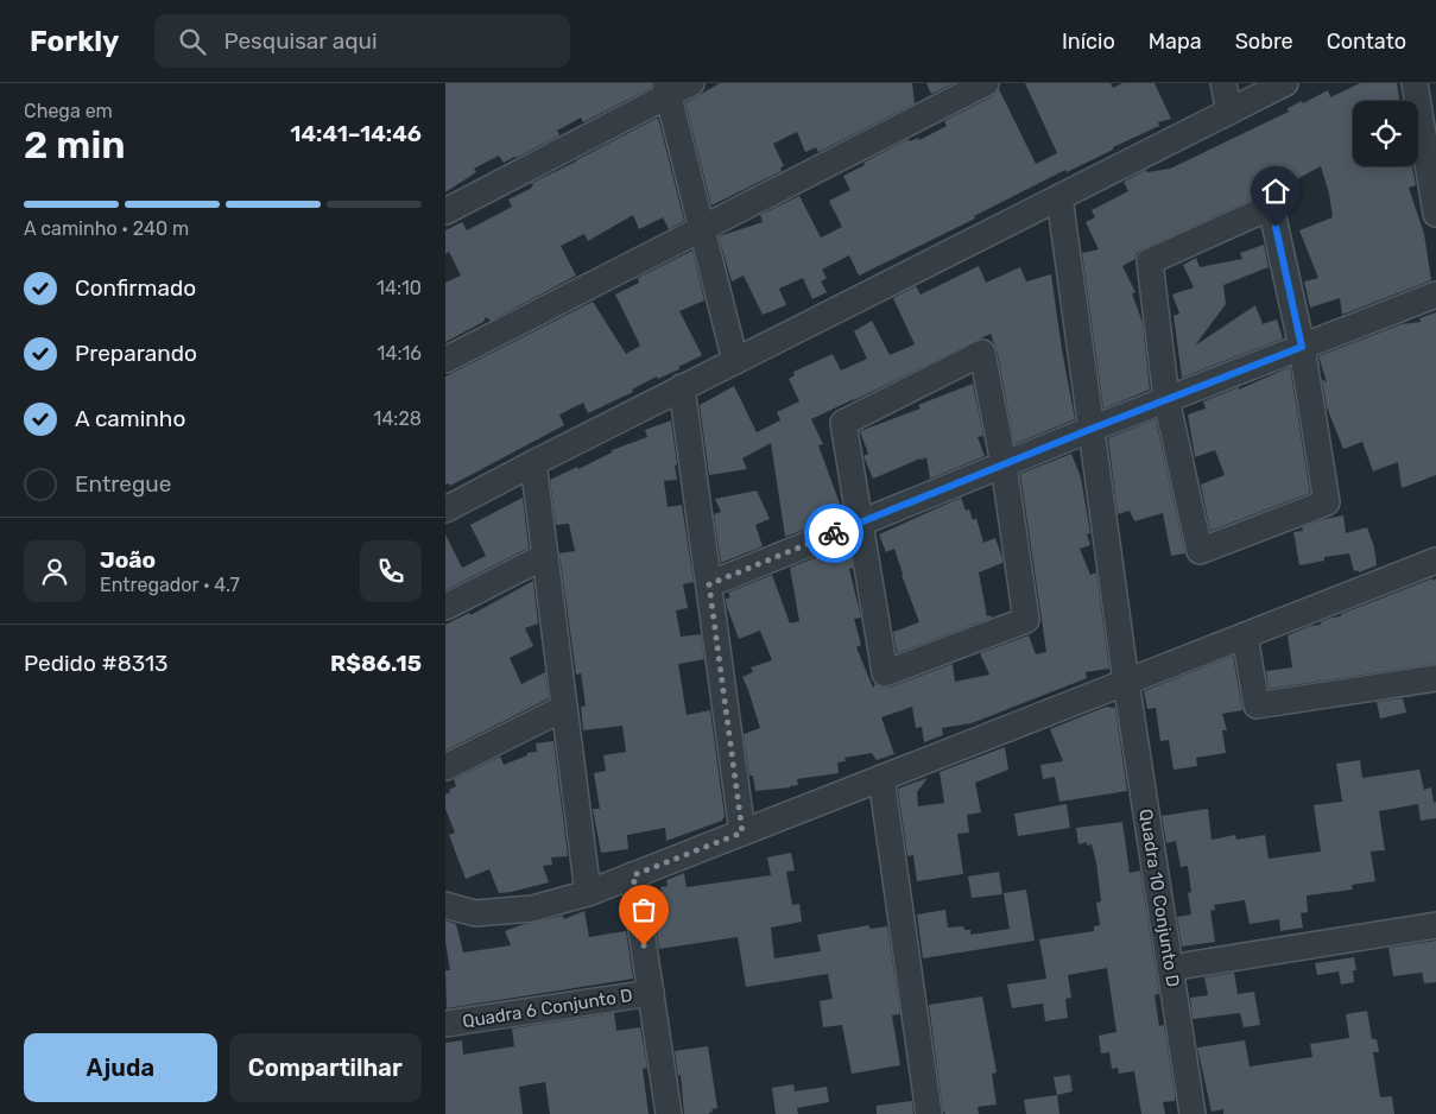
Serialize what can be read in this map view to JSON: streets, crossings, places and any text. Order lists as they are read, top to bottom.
{
  "streets": {
    "street": ["Quadra 10 Conjunto D", "Quadra 6 Conjunto D"]
  },
  "page": {
    "header": "Forkly",
    "search": "Pesquisar aqui",
    "nav": [
      "Início",
      "Mapa",
      "Sobre",
      "Contato"
    ],
    "heading": ["2 min", "Chega em", "14:41–14:46"],
    "panel": [
      "João",
      "Entregador · 4.7",
      "Pedido #8313",
      "R$86.15"
    ],
    "bar": "A caminho · 240 m",
    "list": [
      ["Confirmado", "14:10"],
      ["Preparando", "14:16"],
      ["A caminho", "14:28"],
      "Entregue"
    ],
    "buttons": ["Ajuda", "Compartilhar"]
  }
}
